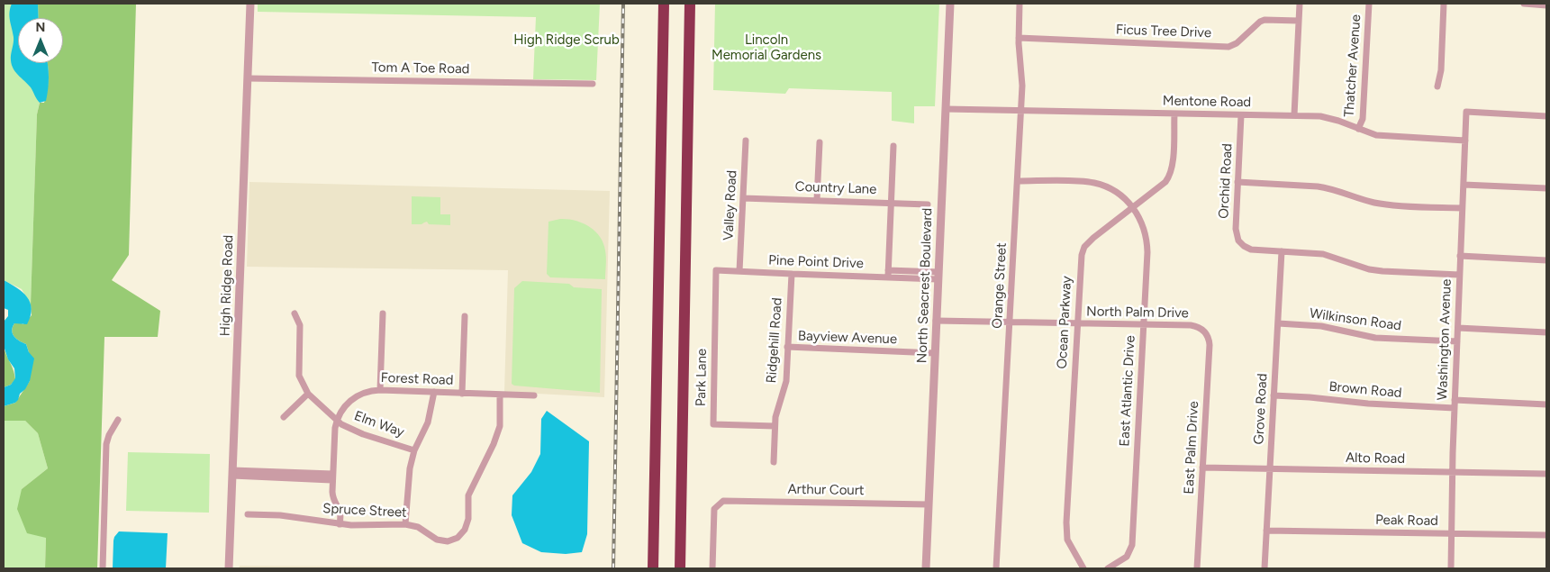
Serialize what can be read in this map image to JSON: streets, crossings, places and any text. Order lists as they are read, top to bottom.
{
  "streets": {
    "street": [
      "Ficus Tree Drive",
      "Thatcher Avenue",
      "Tom A Toe Road",
      "Mentone Road",
      "Orchid Road",
      "Country Lane",
      "Valley Road",
      "Pine Point Drive",
      "High Ridge Road",
      "North Seacrest Boulevard",
      "Orange Street",
      "North Palm Drive",
      "Wilkinson Road",
      "Ocean Parkway",
      "Bayview Avenue",
      "Washington Avenue",
      "Ridgehill Road",
      "Park Lane",
      "Forest Road",
      "Brown Road",
      "East Atlantic Drive",
      "Grove Road",
      "Elm Way",
      "East Palm Drive",
      "Alto Road",
      "Arthur Court",
      "Spruce Street",
      "Peak Road"
    ]
  },
  "crossings": [
    ["Ficus Tree Drive", "Orange Street"],
    ["Thatcher Avenue", "Mentone Road"],
    ["Tom A Toe Road", "High Ridge Road"],
    ["Mentone Road", "Orchid Road"],
    ["Mentone Road", "North Seacrest Boulevard"],
    ["Mentone Road", "Orange Street"],
    ["Mentone Road", "Ocean Parkway"],
    ["Mentone Road", "Washington Avenue"],
    ["Orchid Road", "Grove Road"],
    ["Country Lane", "Valley Road"],
    ["Valley Road", "Pine Point Drive"],
    ["Pine Point Drive", "North Seacrest Boulevard"],
    ["Pine Point Drive", "Ridgehill Road"],
    ["Pine Point Drive", "Park Lane"],
    ["North Seacrest Boulevard", "North Palm Drive"],
    ["North Seacrest Boulevard", "Bayview Avenue"],
    ["North Seacrest Boulevard", "Arthur Court"],
    ["Orange Street", "North Palm Drive"],
    ["Orange Street", "East Atlantic Drive"],
    ["North Palm Drive", "Ocean Parkway"],
    ["North Palm Drive", "East Atlantic Drive"],
    ["North Palm Drive", "East Palm Drive"],
    ["Wilkinson Road", "Washington Avenue"],
    ["Wilkinson Road", "Grove Road"],
    ["Ocean Parkway", "East Atlantic Drive"],
    ["Bayview Avenue", "Ridgehill Road"],
    ["Washington Avenue", "Brown Road"],
    ["Washington Avenue", "Alto Road"],
    ["Washington Avenue", "Peak Road"],
    ["Ridgehill Road", "Park Lane"],
    ["Forest Road", "Elm Way"],
    ["Forest Road", "Spruce Street"],
    ["Brown Road", "Grove Road"],
    ["Grove Road", "Alto Road"],
    ["Grove Road", "Peak Road"],
    ["East Palm Drive", "Alto Road"]
  ],
  "parks": ["High Ridge Scrub", "Lincoln Memorial Gardens"],
  "north": "top"
}
